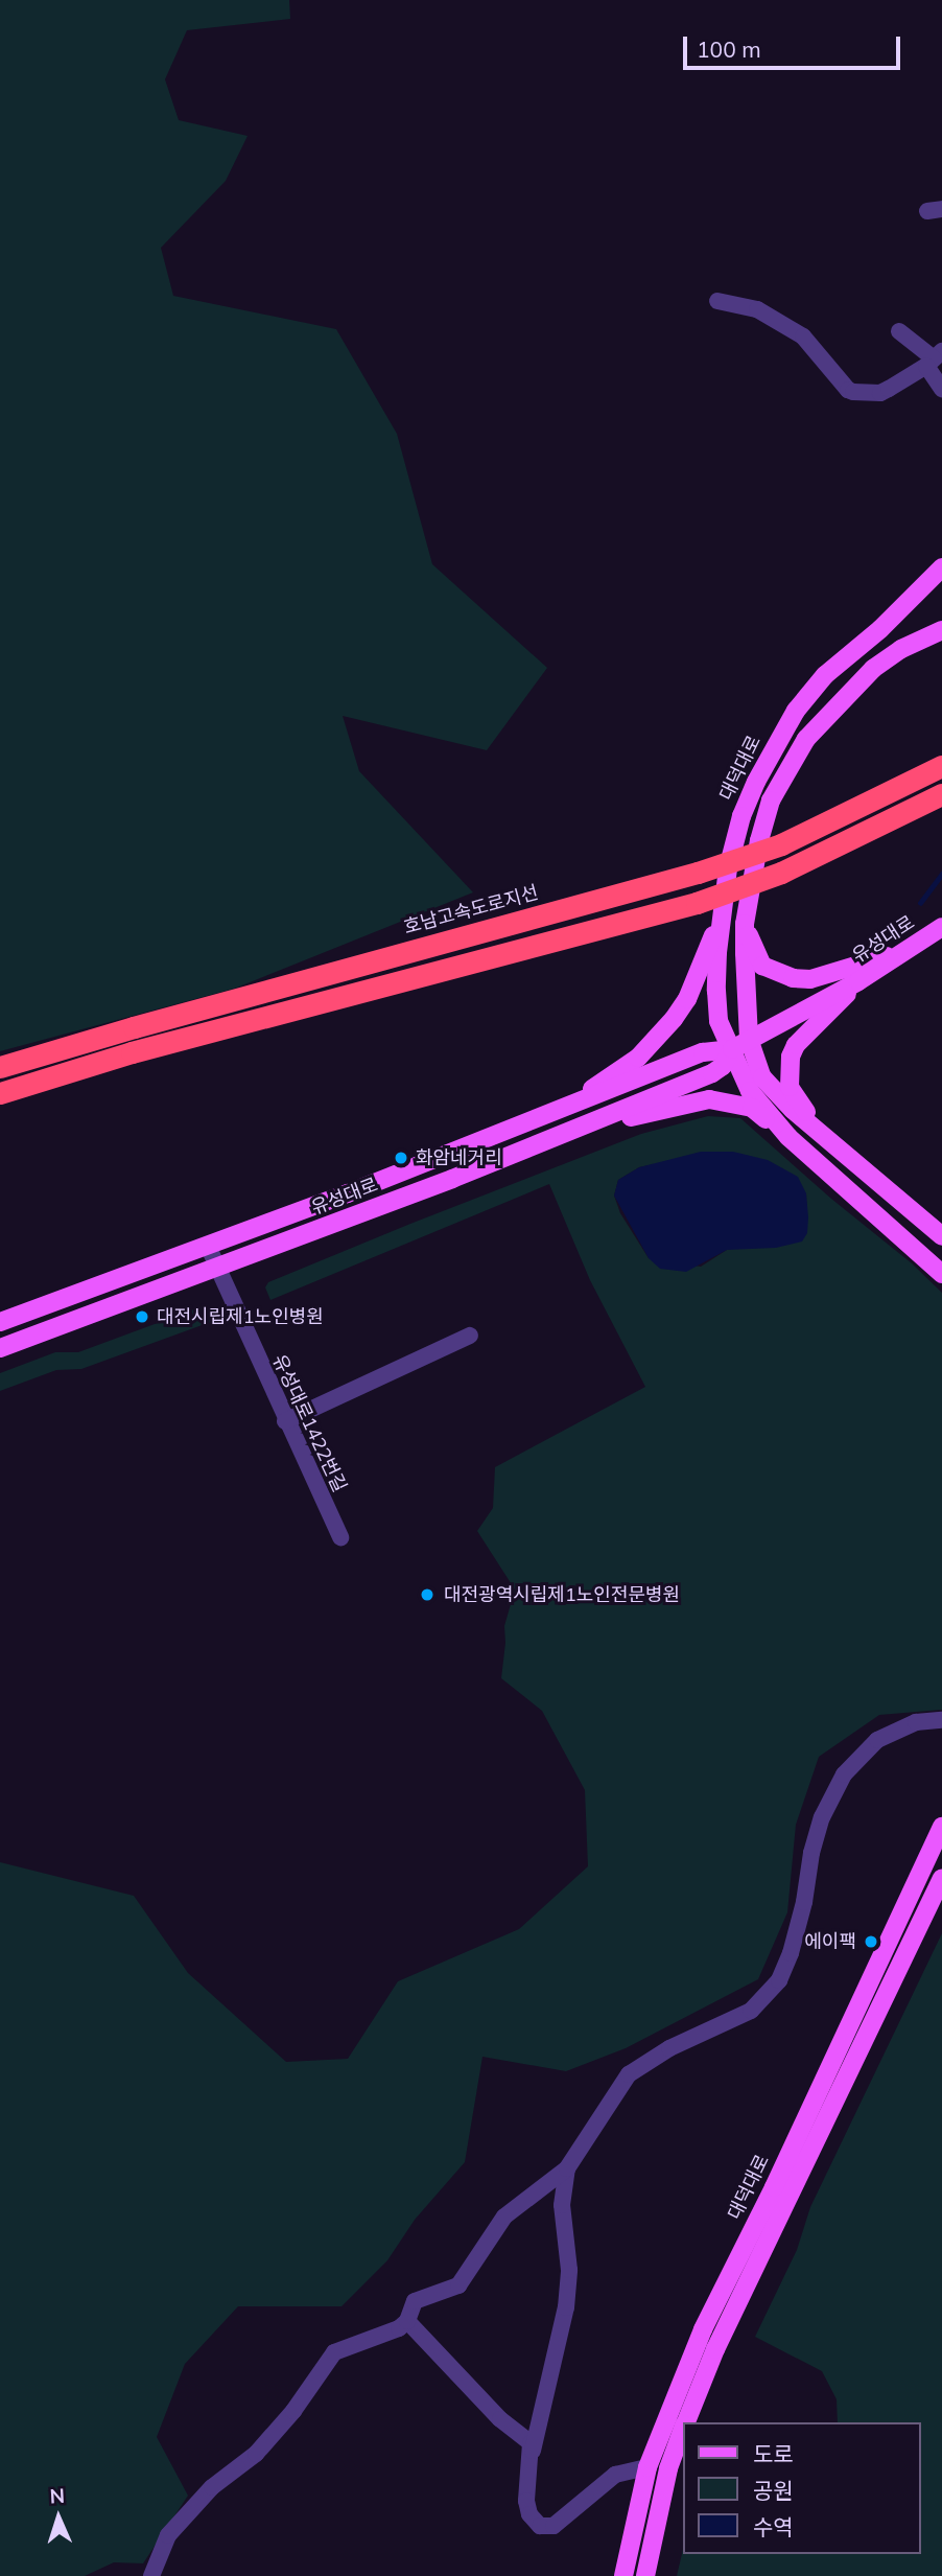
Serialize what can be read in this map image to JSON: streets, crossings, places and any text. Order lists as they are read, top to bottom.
{
  "streets": {
    "highway": ["호남고속도로지선"],
    "main road": ["대덕대로", "유성대로"],
    "street": ["유성대로1422번길"]
  },
  "crossings": [
    ["대덕대로", "유성대로"],
    ["유성대로", "유성대로1422번길"]
  ],
  "places": [
    "화암네거리",
    "대전시립제1노인병원",
    "대전광역시립제1노인전문병원",
    "에이팩"
  ],
  "legend": ["도로", "공원", "수역"],
  "scale_bar": "100 m",
  "north": "top"
}
